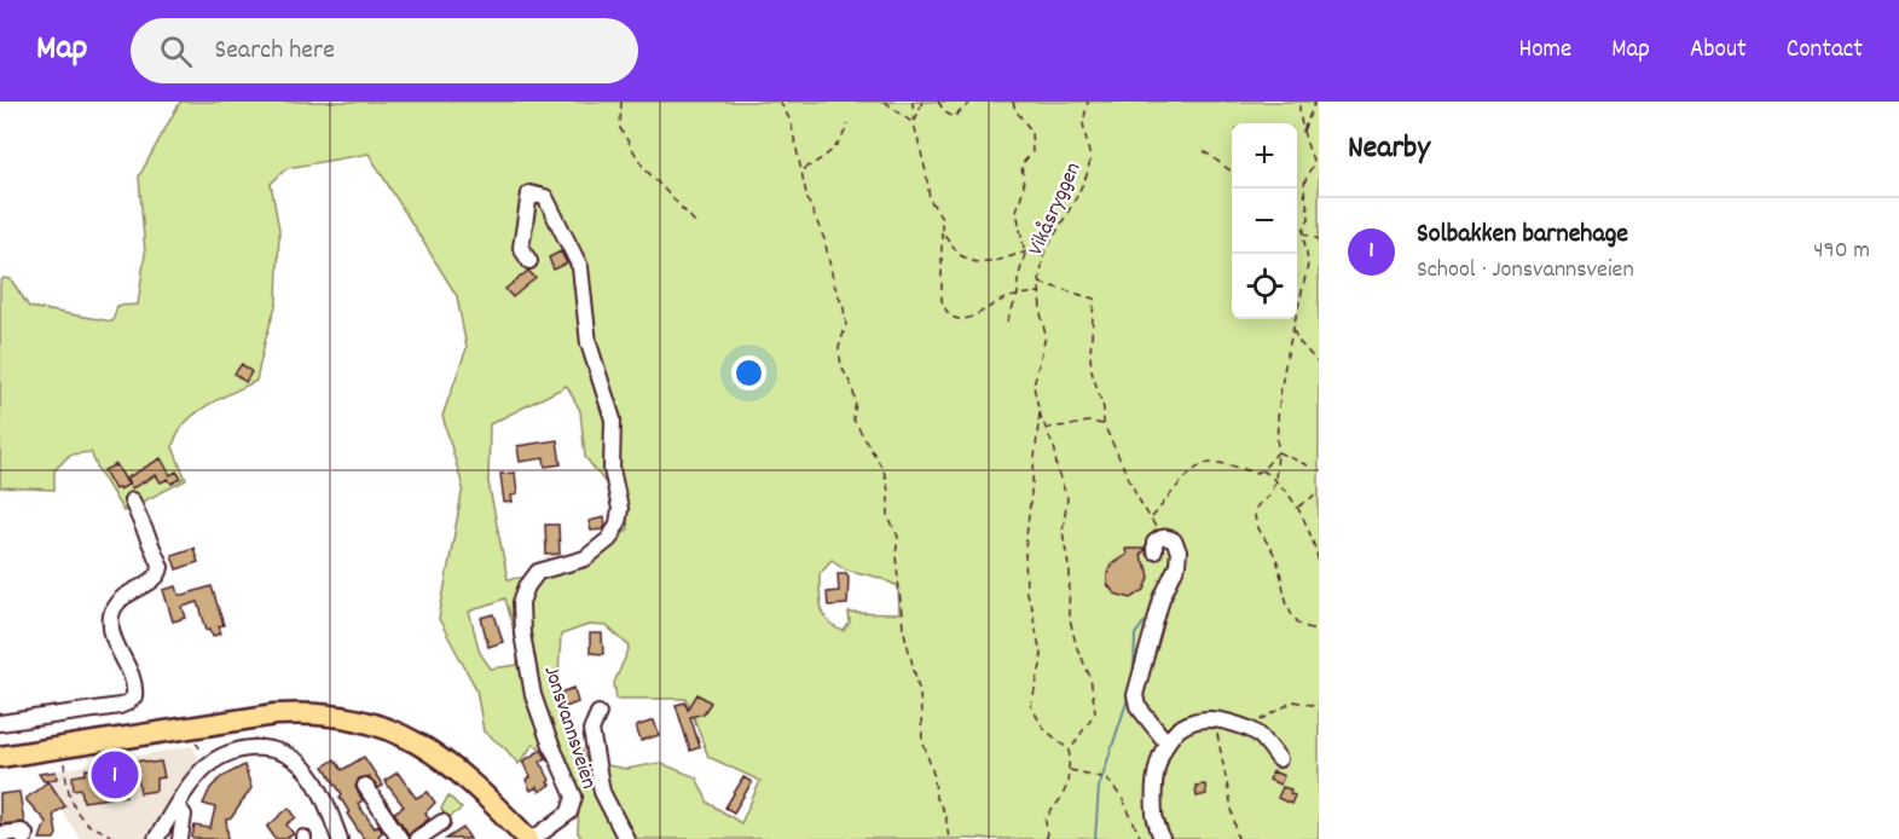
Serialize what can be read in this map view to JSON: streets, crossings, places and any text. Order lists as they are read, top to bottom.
{
  "streets": {
    "main road": ["Jonsvannsveien"],
    "path": ["Vikåsryggen"]
  },
  "page": {
    "header": "Map",
    "search": "Search here",
    "nav": [
      "Home",
      "Map",
      "About",
      "Contact"
    ],
    "heading": "Nearby",
    "map_buttons": ["+", "−"],
    "list": [
      {
        "mark": "1",
        "name": "Solbakken barnehage",
        "note": "School · Jonsvannsveien",
        "value": "490 m"
      }
    ],
    "pins": "1"
  }
}
